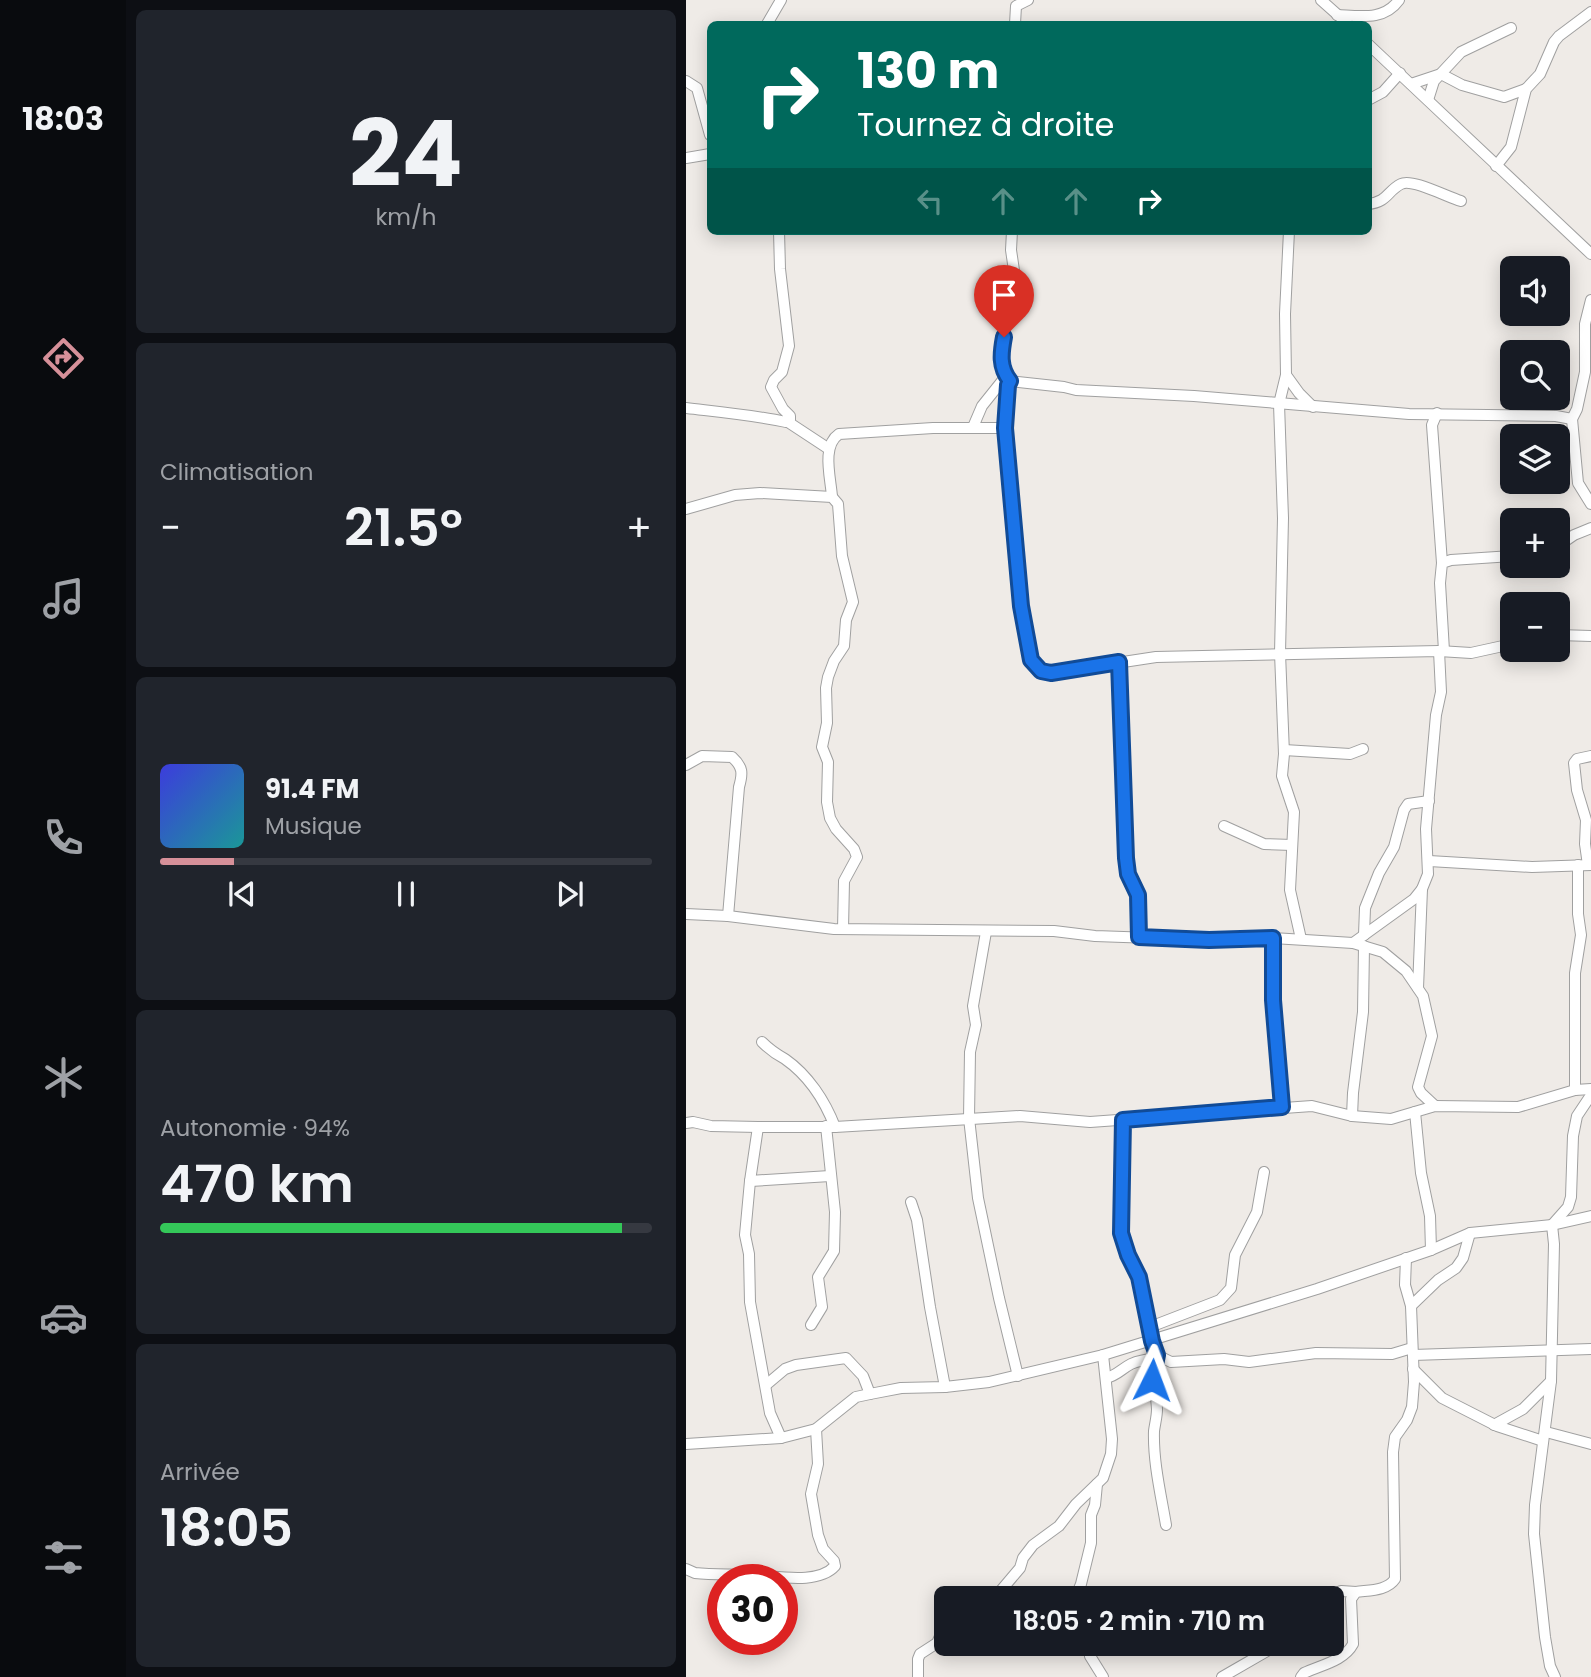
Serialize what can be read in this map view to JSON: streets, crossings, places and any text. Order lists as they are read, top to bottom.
{
  "page": {
    "tabs": "18:03",
    "tile": [
      ["24", "km/h"],
      "Climatisation",
      ["Autonomie · 94%", "470 km"],
      ["Arrivée", "18:05"]
    ],
    "turn": ["130 m", "Tournez à droite"],
    "map_buttons": ["+", "−"],
    "heat": ["−", "21.5°", "+"],
    "song": ["91.4 FM", "Musique"],
    "limit": "30",
    "trip": "18:05 · 2 min · 710 m"
  }
}
